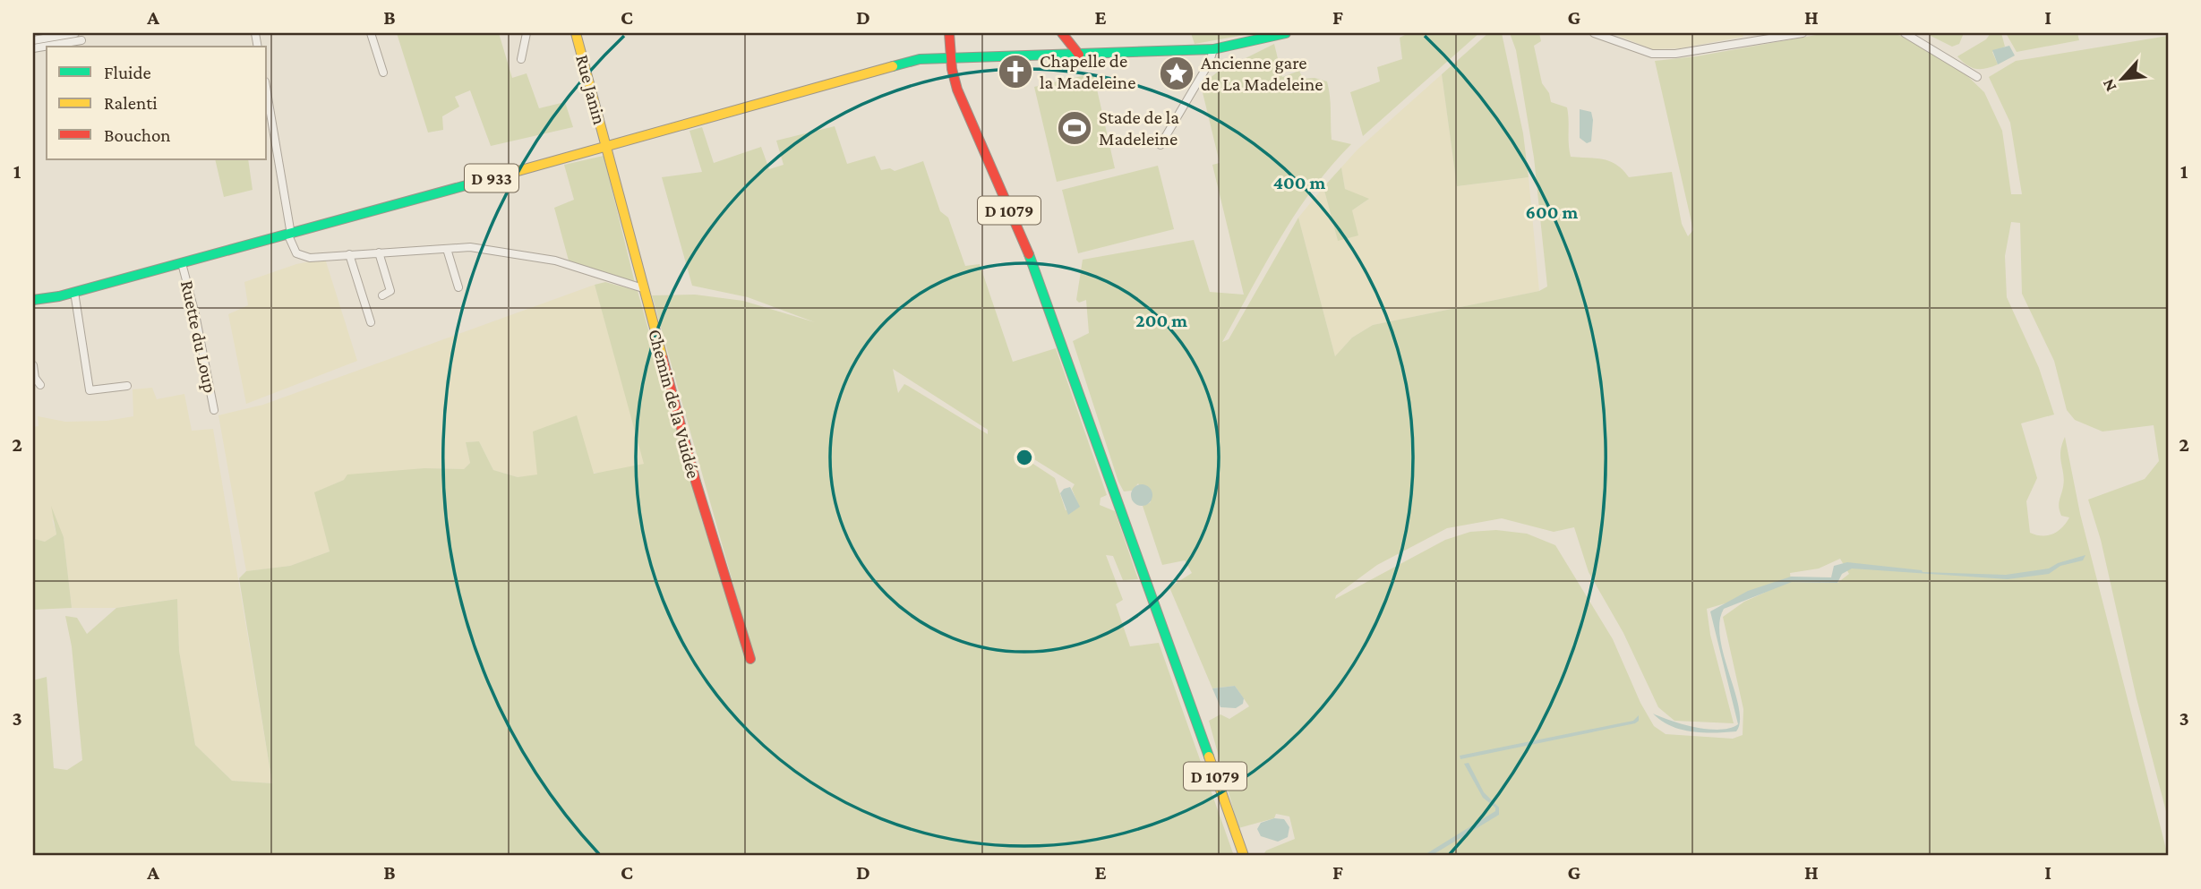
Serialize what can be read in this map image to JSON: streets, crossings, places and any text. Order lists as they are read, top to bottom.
{
  "streets": {
    "main road": [
      "Rue Janin",
      "D 933",
      "D 1079",
      "Chemin de la Vuidée"
    ],
    "street": ["Ruette du Loup"]
  },
  "crossings": [
    ["Rue Janin", "D 933"],
    ["Rue Janin", "Chemin de la Vuidée"],
    ["D 933", "D 1079"],
    ["D 933", "Ruette du Loup"],
    ["D 933", "Chemin de la Vuidée"]
  ],
  "places": {
    "church": ["Chapelle de la Madeleine"],
    "place": ["Ancienne gare de La Madeleine"],
    "sports": ["Stade de la Madeleine"]
  },
  "legend": ["Fluide", "Ralenti", "Bouchon"],
  "north": "bottom left",
  "grid": {
    "columns": [
      "A",
      "B",
      "C",
      "D",
      "E",
      "F",
      "G",
      "H",
      "I"
    ],
    "rows": ["1", "2", "3"]
  },
  "rings": ["400 m", "600 m", "200 m"]
}
